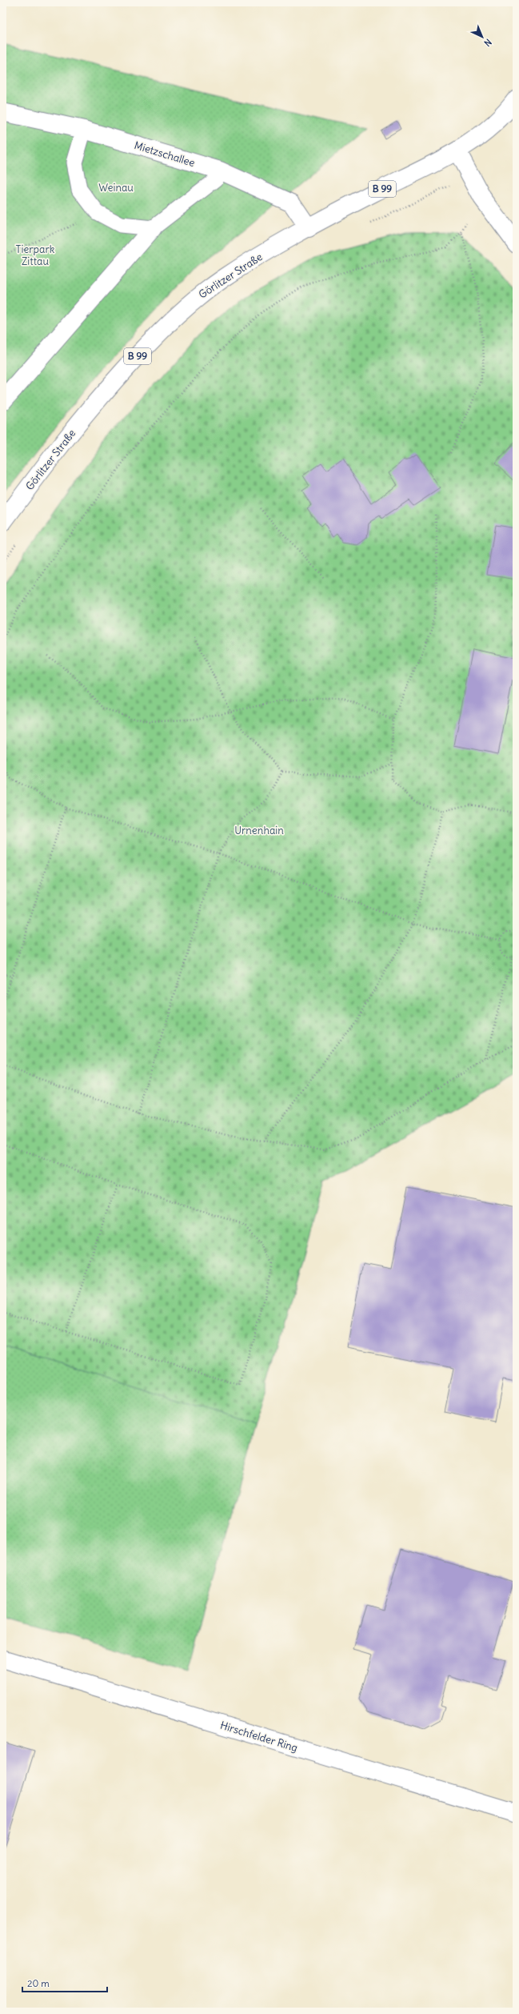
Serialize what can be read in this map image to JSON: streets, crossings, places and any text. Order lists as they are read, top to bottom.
{
  "streets": {
    "street": [
      "Mietzschallee",
      "B 99",
      "Görlitzer Straße",
      "Hirschfelder Ring"
    ]
  },
  "crossings": [
    ["Mietzschallee", "Görlitzer Straße"]
  ],
  "parks": ["Weinau", "Tierpark Zittau", "Urnenhain"],
  "scale_bar": "20 m",
  "north": "bottom right"
}
